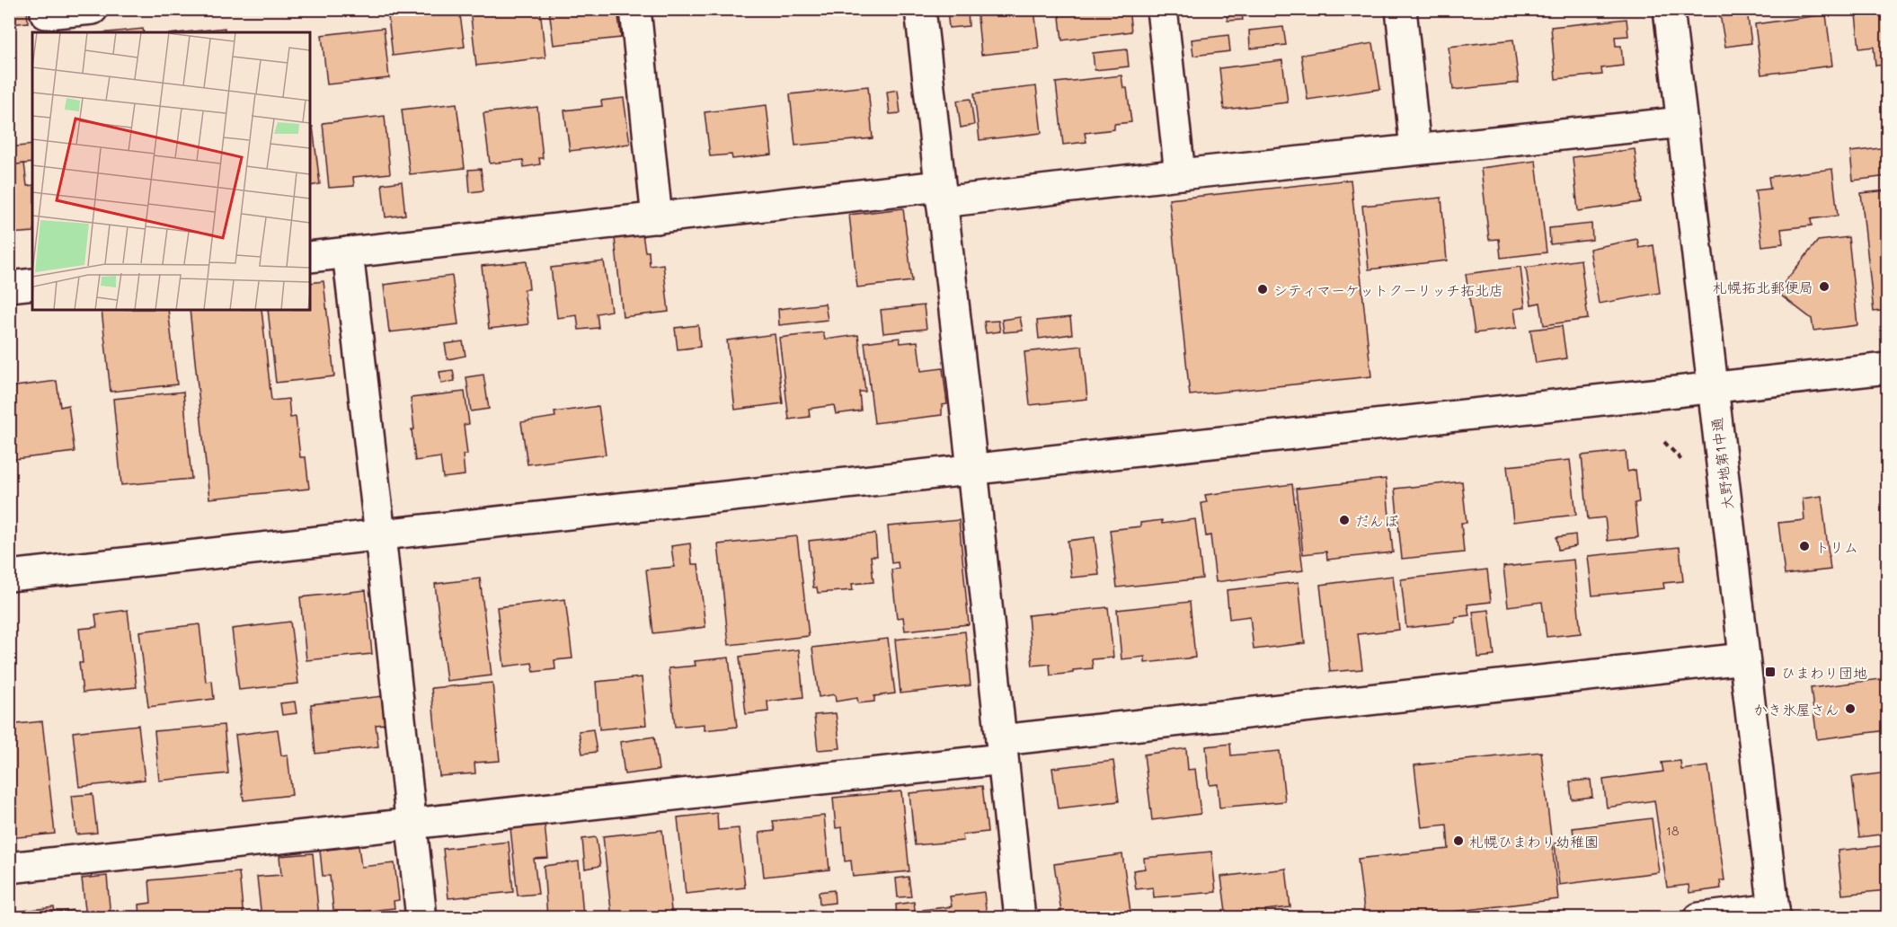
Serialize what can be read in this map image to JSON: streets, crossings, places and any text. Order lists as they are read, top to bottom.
{
  "streets": {
    "street": ["大野地第1中通"]
  },
  "places": {
    "other": [
      "札幌拓北郵便局",
      "シティマーケットクーリッチ拓北店",
      "だんぼ",
      "トリム",
      "かき氷屋さん",
      "札幌ひまわり幼稚園"
    ],
    "transit": ["ひまわり団地"]
  },
  "house_numbers": ["18"]
}
